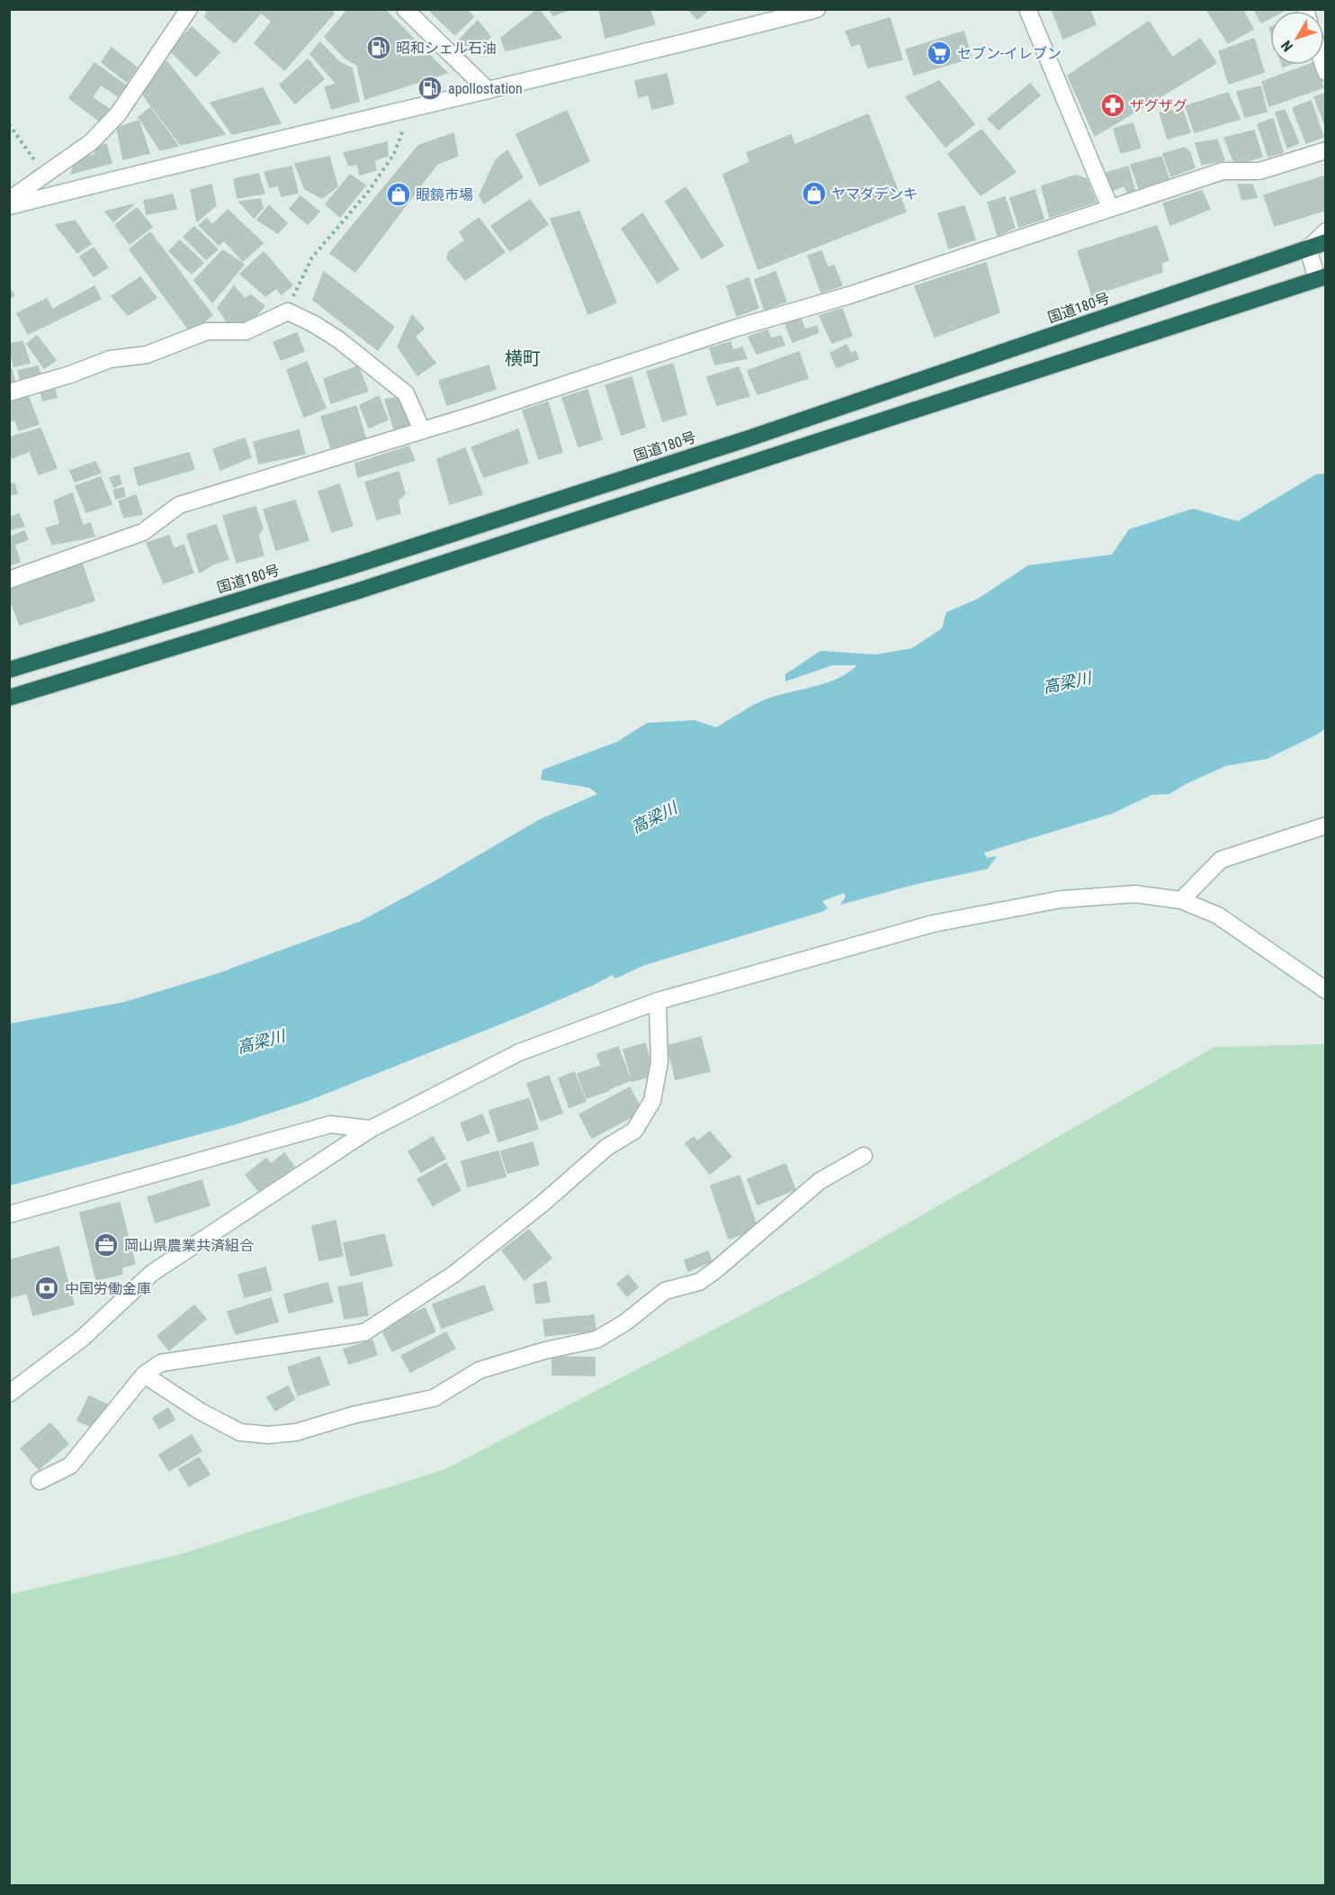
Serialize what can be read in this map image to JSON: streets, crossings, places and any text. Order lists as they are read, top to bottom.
{
  "streets": {
    "highway": ["国道180号"]
  },
  "districts": ["横町"],
  "water": ["高梁川"],
  "places": {
    "fuel station": ["昭和シェル石油", "apollostation"],
    "supermarket": ["セブン-イレブン"],
    "pharmacy": ["ザグザグ"],
    "shop": ["ヤマダデンキ", "眼鏡市場"],
    "office": ["岡山県農業共済組合"],
    "bank": ["中国労働金庫"]
  },
  "north": "bottom left"
}
